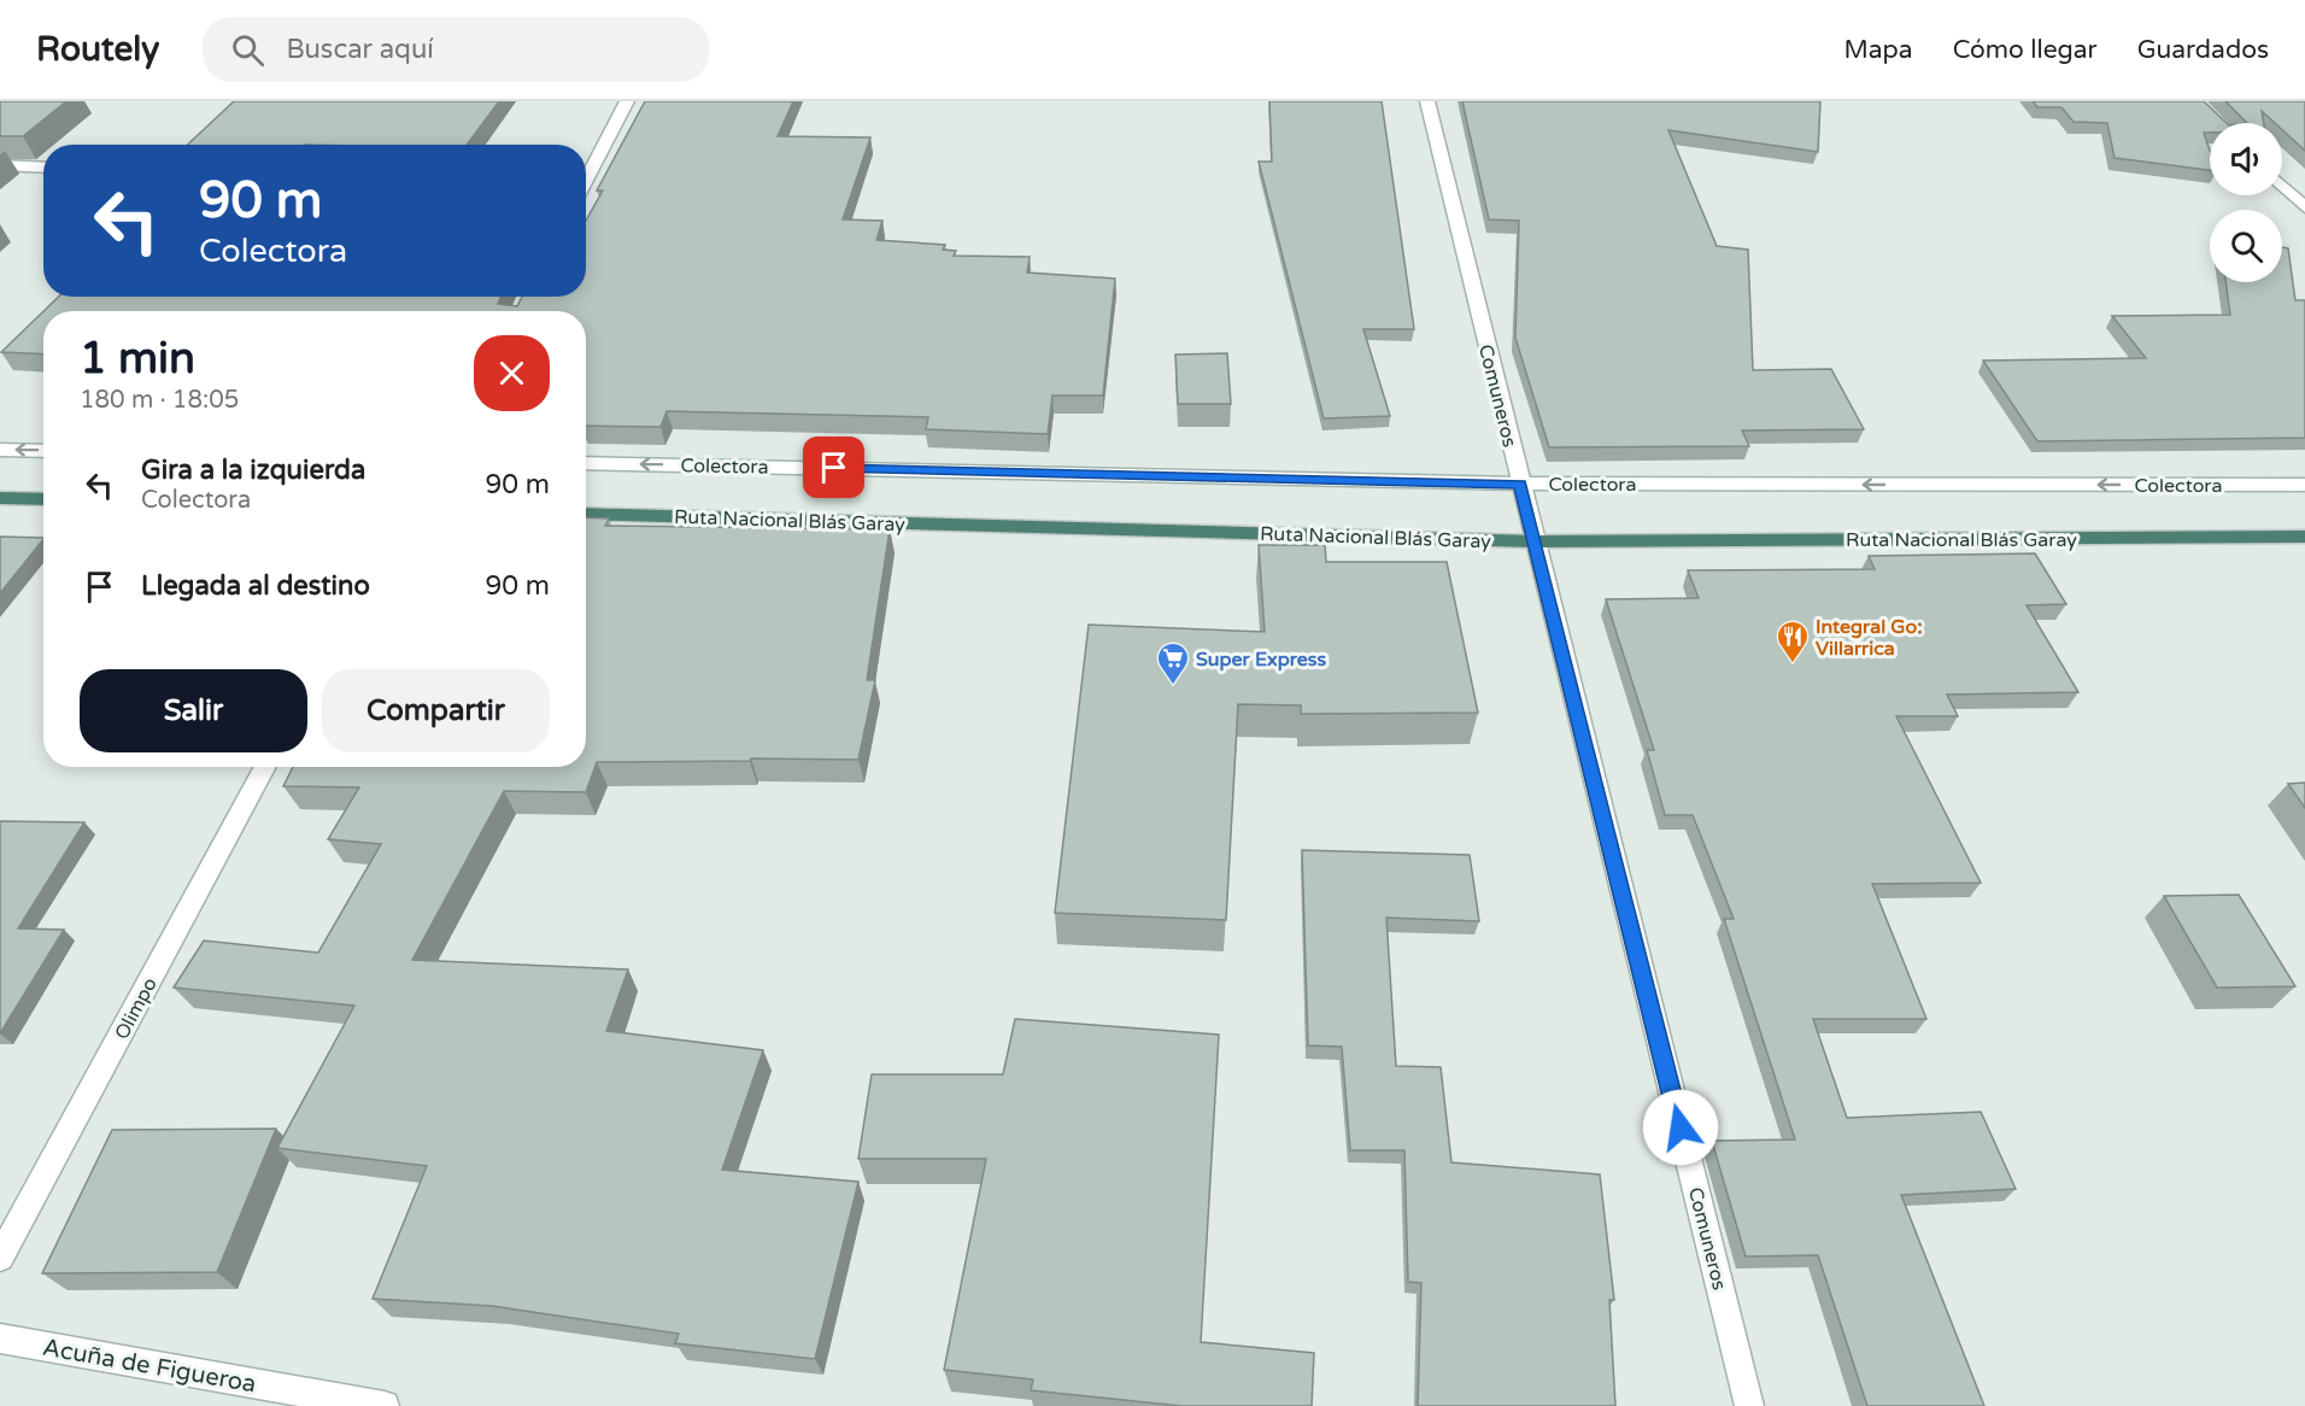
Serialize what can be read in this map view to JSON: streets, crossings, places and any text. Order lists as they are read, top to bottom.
{
  "streets": {
    "highway": ["Ruta Nacional Blás Garay"],
    "street": [
      "Comuneros",
      "Colectora",
      "Olimpo",
      "Acuña de Figueroa"
    ]
  },
  "crossings": [
    ["Comuneros", "Colectora"],
    ["Comuneros", "Ruta Nacional Blás Garay"]
  ],
  "one_way": ["Colectora"],
  "places": {
    "restaurant": ["Integral Go: Villarrica"],
    "supermarket": ["Super Express"]
  },
  "page": {
    "header": "Routely",
    "search": "Buscar aquí",
    "nav": ["Mapa", "Cómo llegar", "Guardados"],
    "turn": ["90 m", "Colectora"],
    "heading": ["1 min", "180 m · 18:05"],
    "list": [
      {
        "name": "Gira a la izquierda",
        "note": "Colectora",
        "value": "90 m"
      },
      {
        "name": "Llegada al destino",
        "value": "90 m"
      }
    ],
    "buttons": ["Salir", "Compartir"]
  }
}
